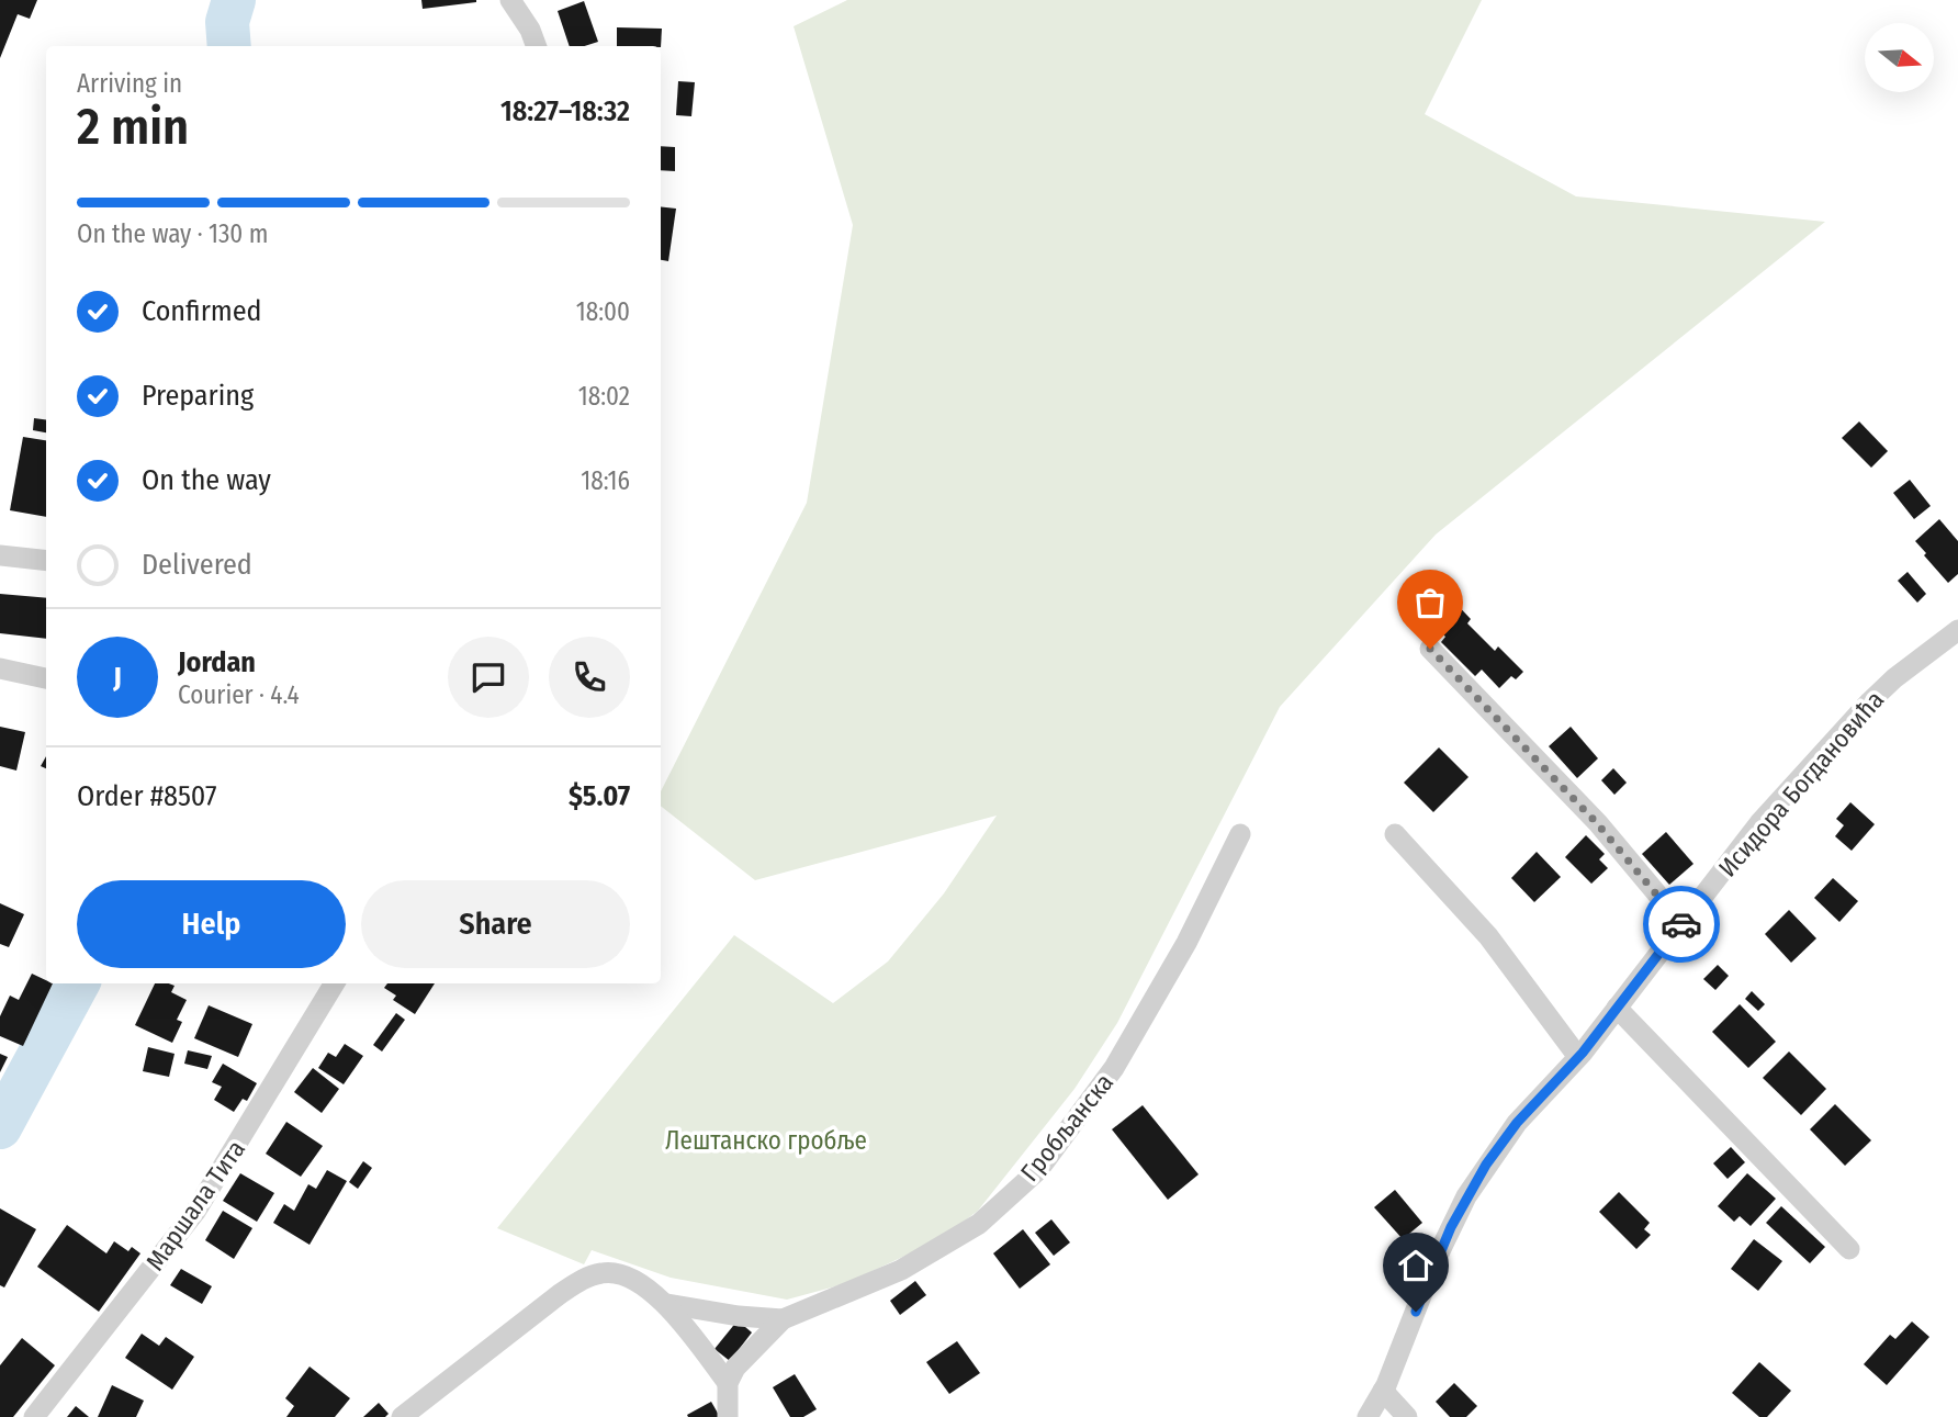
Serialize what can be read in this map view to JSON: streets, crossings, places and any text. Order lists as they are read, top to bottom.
{
  "streets": {
    "street": ["Исидора Богдановића", "Гробљанска", "Маршала Тита"]
  },
  "parks": ["Лештанско гробље"],
  "north": "right",
  "page": {
    "heading": ["2 min", "Arriving in", "18:27–18:32"],
    "panel": [
      "Jordan",
      "Courier · 4.4",
      "Order #8507",
      "$5.07"
    ],
    "bar": "On the way · 130 m",
    "list": [
      ["Confirmed", "18:00"],
      ["Preparing", "18:02"],
      ["On the way", "18:16"],
      "Delivered"
    ],
    "round": "J",
    "buttons": ["Help", "Share"]
  }
}
